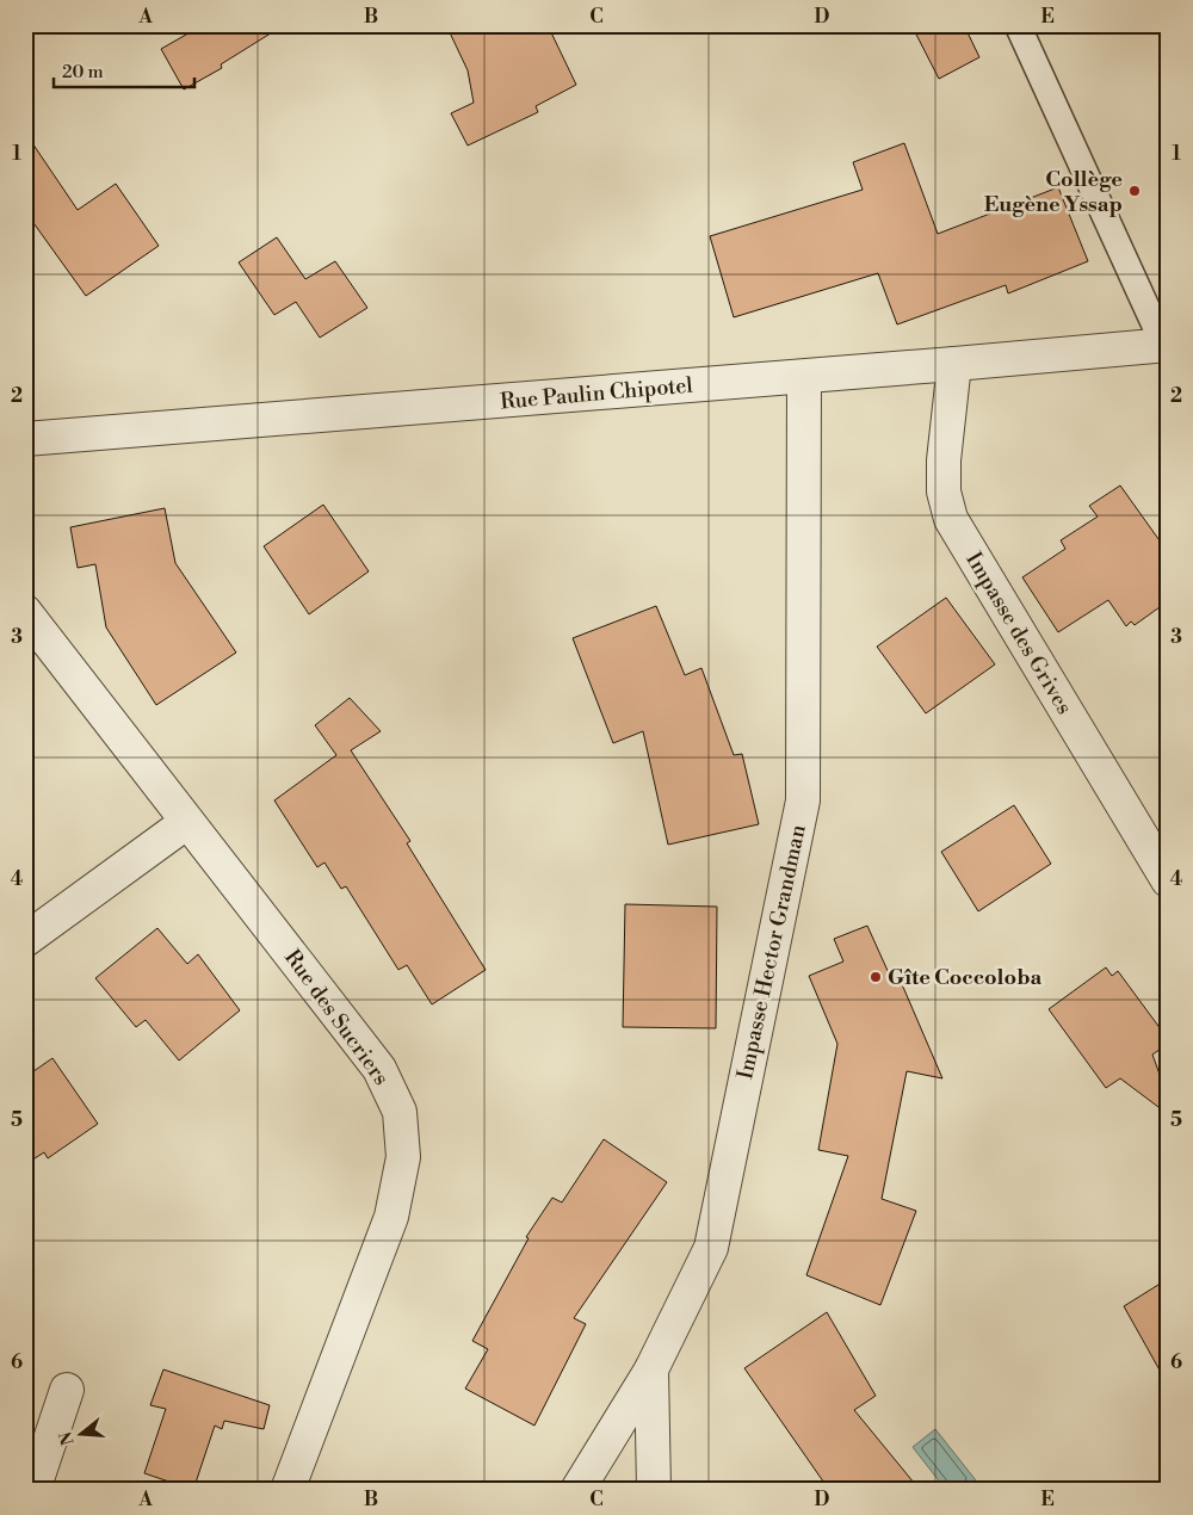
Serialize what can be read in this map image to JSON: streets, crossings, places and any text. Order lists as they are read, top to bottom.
{
  "streets": {
    "street": [
      "Rue Paulin Chipotel",
      "Impasse des Grives",
      "Impasse Hector Grandman",
      "Rue des Sucriers"
    ]
  },
  "crossings": [
    ["Rue Paulin Chipotel", "Impasse des Grives"],
    ["Rue Paulin Chipotel", "Impasse Hector Grandman"]
  ],
  "places": ["Collège Eugène Yssap", "Gîte Coccoloba"],
  "scale_bar": "20 m",
  "north": "left",
  "grid": {
    "columns": [
      "A",
      "B",
      "C",
      "D",
      "E"
    ],
    "rows": [
      "1",
      "2",
      "3",
      "4",
      "5",
      "6"
    ]
  }
}
